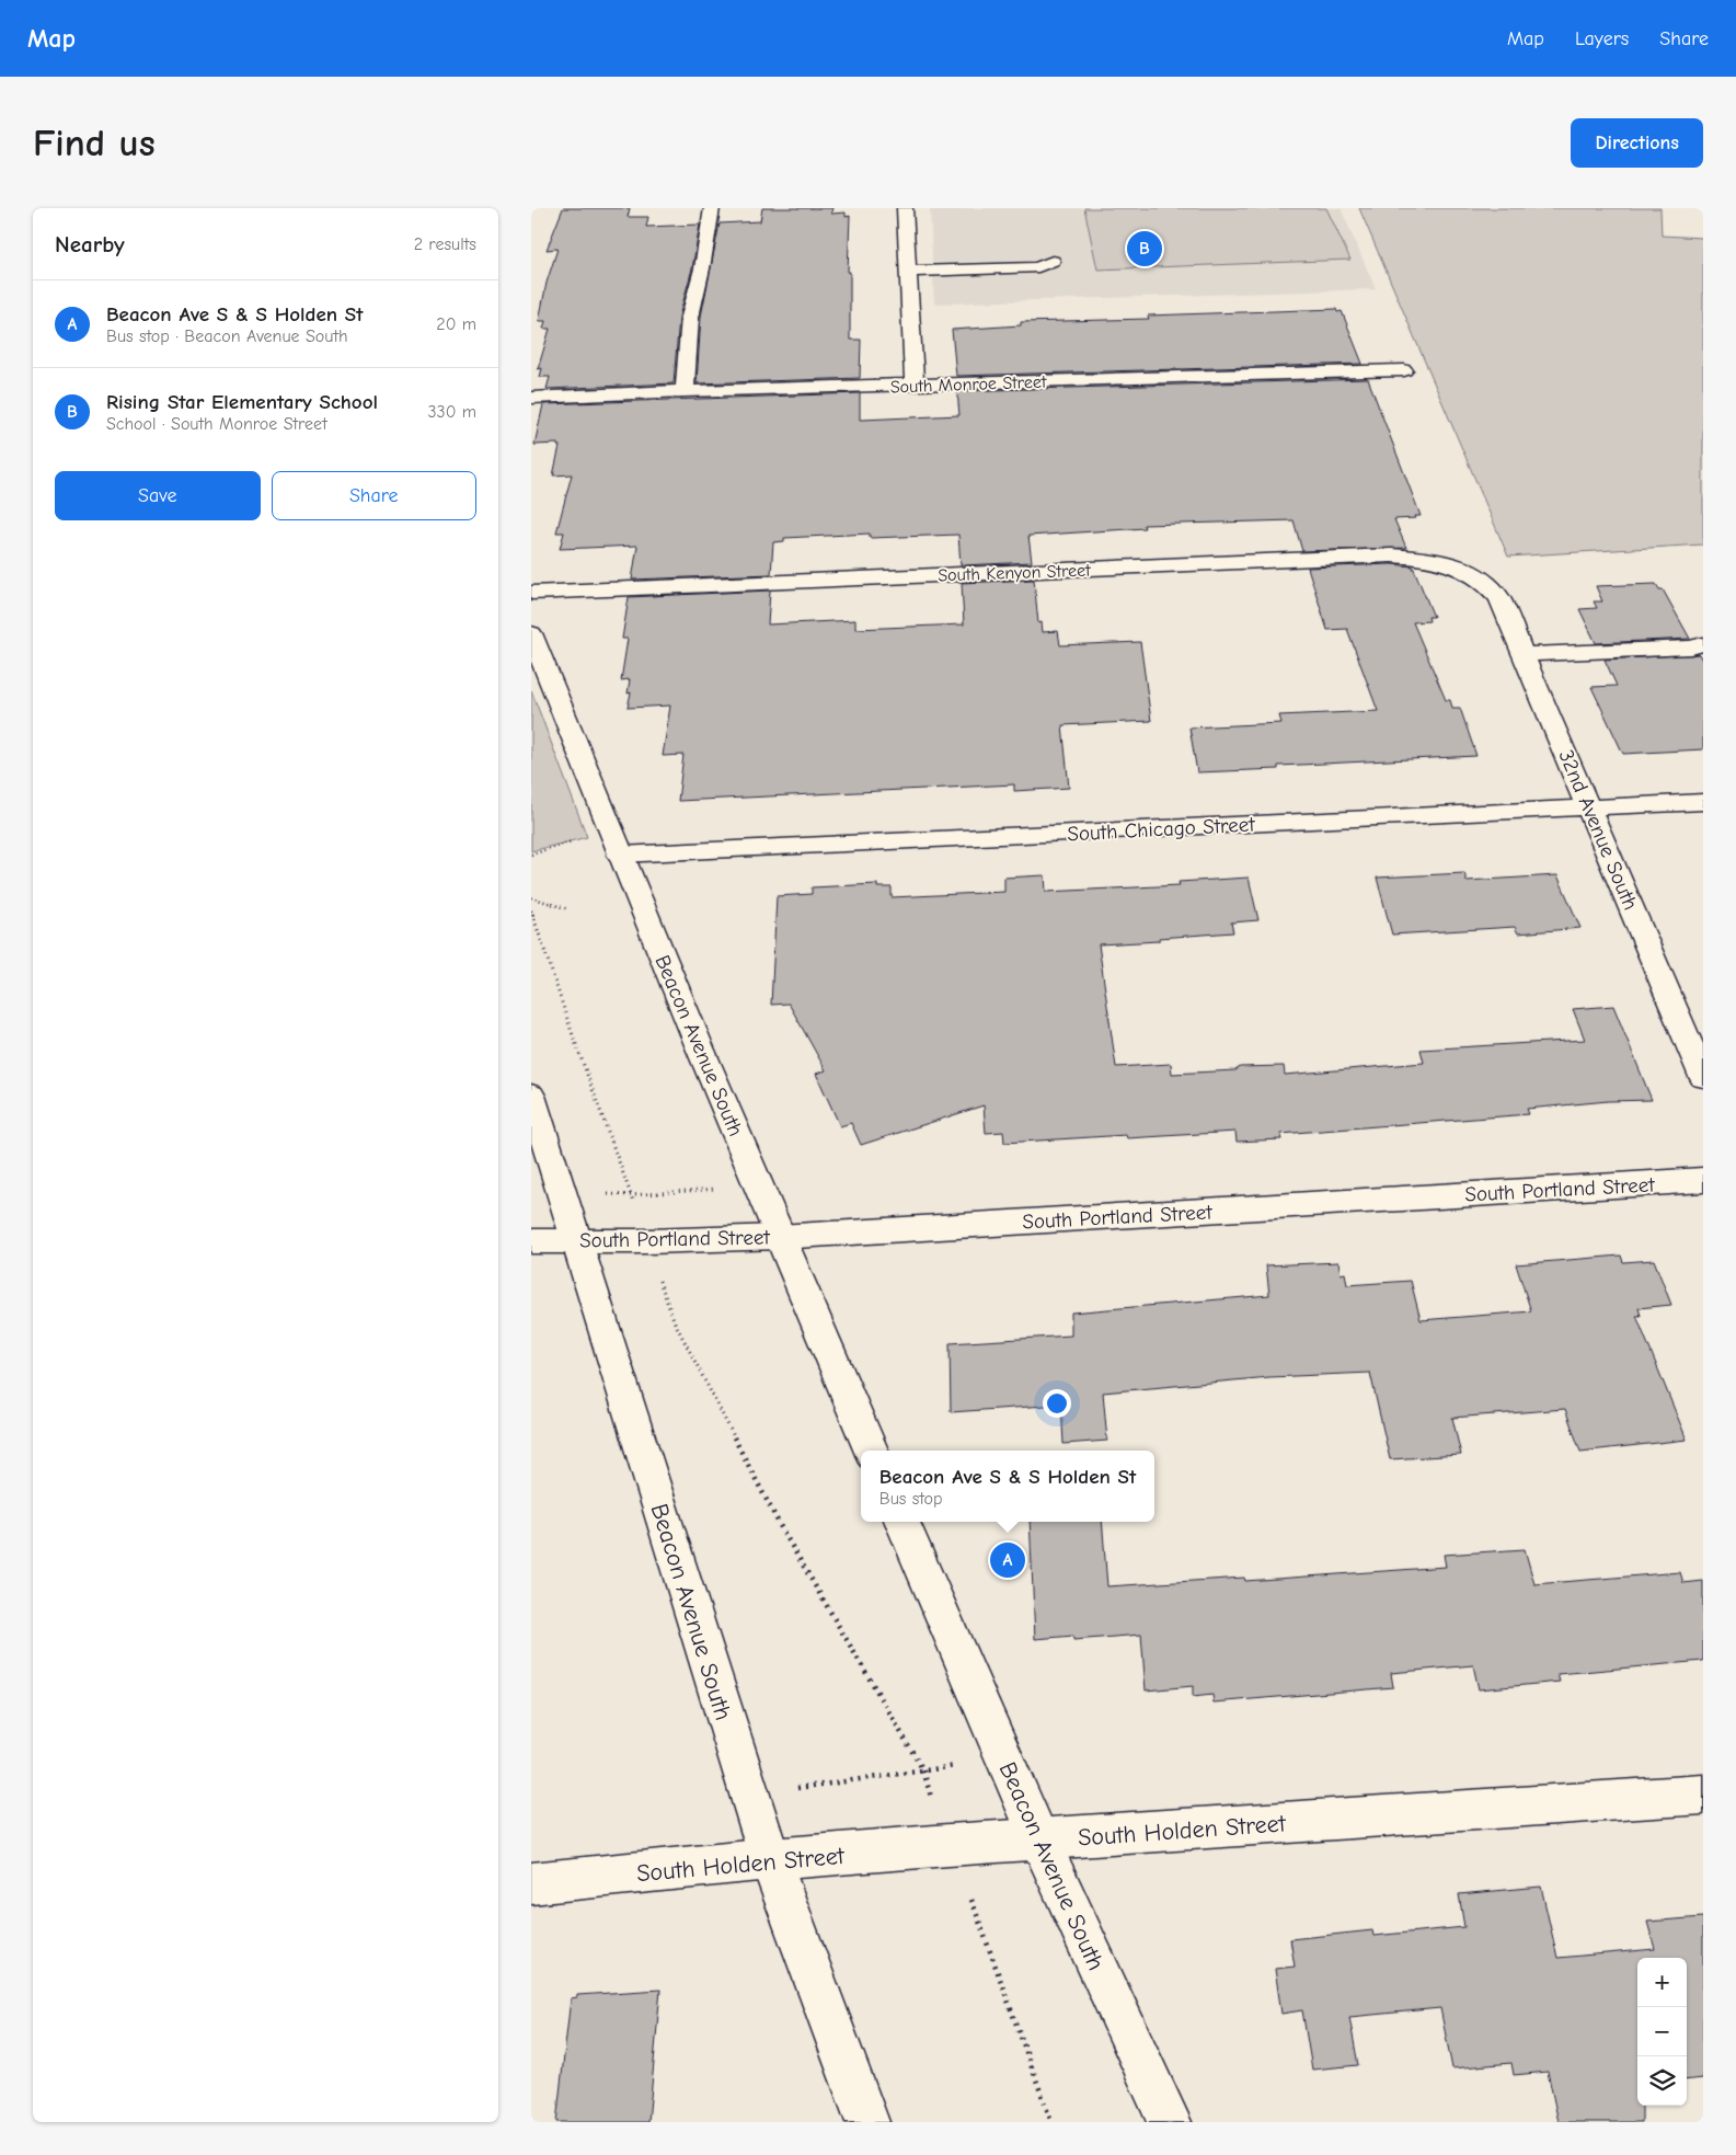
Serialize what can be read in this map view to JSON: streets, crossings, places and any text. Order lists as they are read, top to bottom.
{
  "streets": {
    "street": [
      "South Monroe Street",
      "South Kenyon Street",
      "South Chicago Street",
      "32nd Avenue South",
      "Beacon Avenue South",
      "South Portland Street",
      "South Holden Street"
    ]
  },
  "crossings": [
    ["South Kenyon Street", "32nd Avenue South"],
    ["South Chicago Street", "32nd Avenue South"],
    ["South Chicago Street", "Beacon Avenue South"],
    ["Beacon Avenue South", "South Portland Street"],
    ["Beacon Avenue South", "South Holden Street"]
  ],
  "page": {
    "header": "Map",
    "nav": ["Map", "Layers", "Share"],
    "buttons": [
      "Directions",
      ["Save", "Share"]
    ],
    "title": "Find us",
    "heading": ["Nearby", "2 results"],
    "pins": ["B", "A"],
    "list": [
      {
        "mark": "A",
        "name": "Beacon Ave S & S Holden St",
        "note": "Bus stop · Beacon Avenue South",
        "value": "20 m"
      },
      {
        "mark": "B",
        "name": "Rising Star Elementary School",
        "note": "School · South Monroe Street",
        "value": "330 m"
      }
    ],
    "popup": ["Beacon Ave S & S Holden St", "Bus stop"],
    "map_buttons": ["+", "−"]
  }
}
